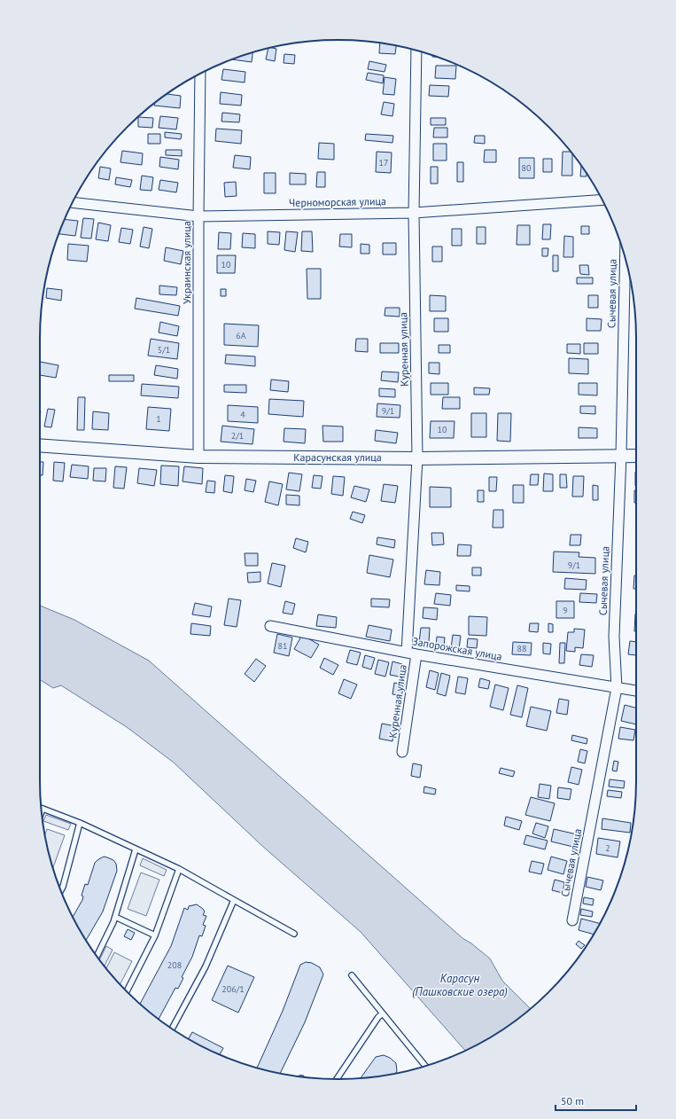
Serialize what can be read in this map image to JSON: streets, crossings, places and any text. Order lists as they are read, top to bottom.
{
  "streets": {
    "street": [
      "Черноморская улица",
      "Украинская улица",
      "Сычевая улица",
      "Куренная улица",
      "Карасунская улица",
      "Запорожская улица"
    ]
  },
  "crossings": [
    ["Черноморская улица", "Украинская улица"],
    ["Черноморская улица", "Куренная улица"],
    ["Украинская улица", "Карасунская улица"],
    ["Сычевая улица", "Карасунская улица"],
    ["Сычевая улица", "Запорожская улица"],
    ["Куренная улица", "Карасунская улица"],
    ["Куренная улица", "Запорожская улица"]
  ],
  "water": ["Карасун (Пашковские озера)"],
  "house_numbers": [
    "17",
    "80",
    "10",
    "6А",
    "5/1",
    "9/1",
    "4",
    "1",
    "10",
    "2/1",
    "9/1",
    "9",
    "81",
    "88",
    "2",
    "208",
    "206/1"
  ],
  "scale_bar": "50 m"
}
